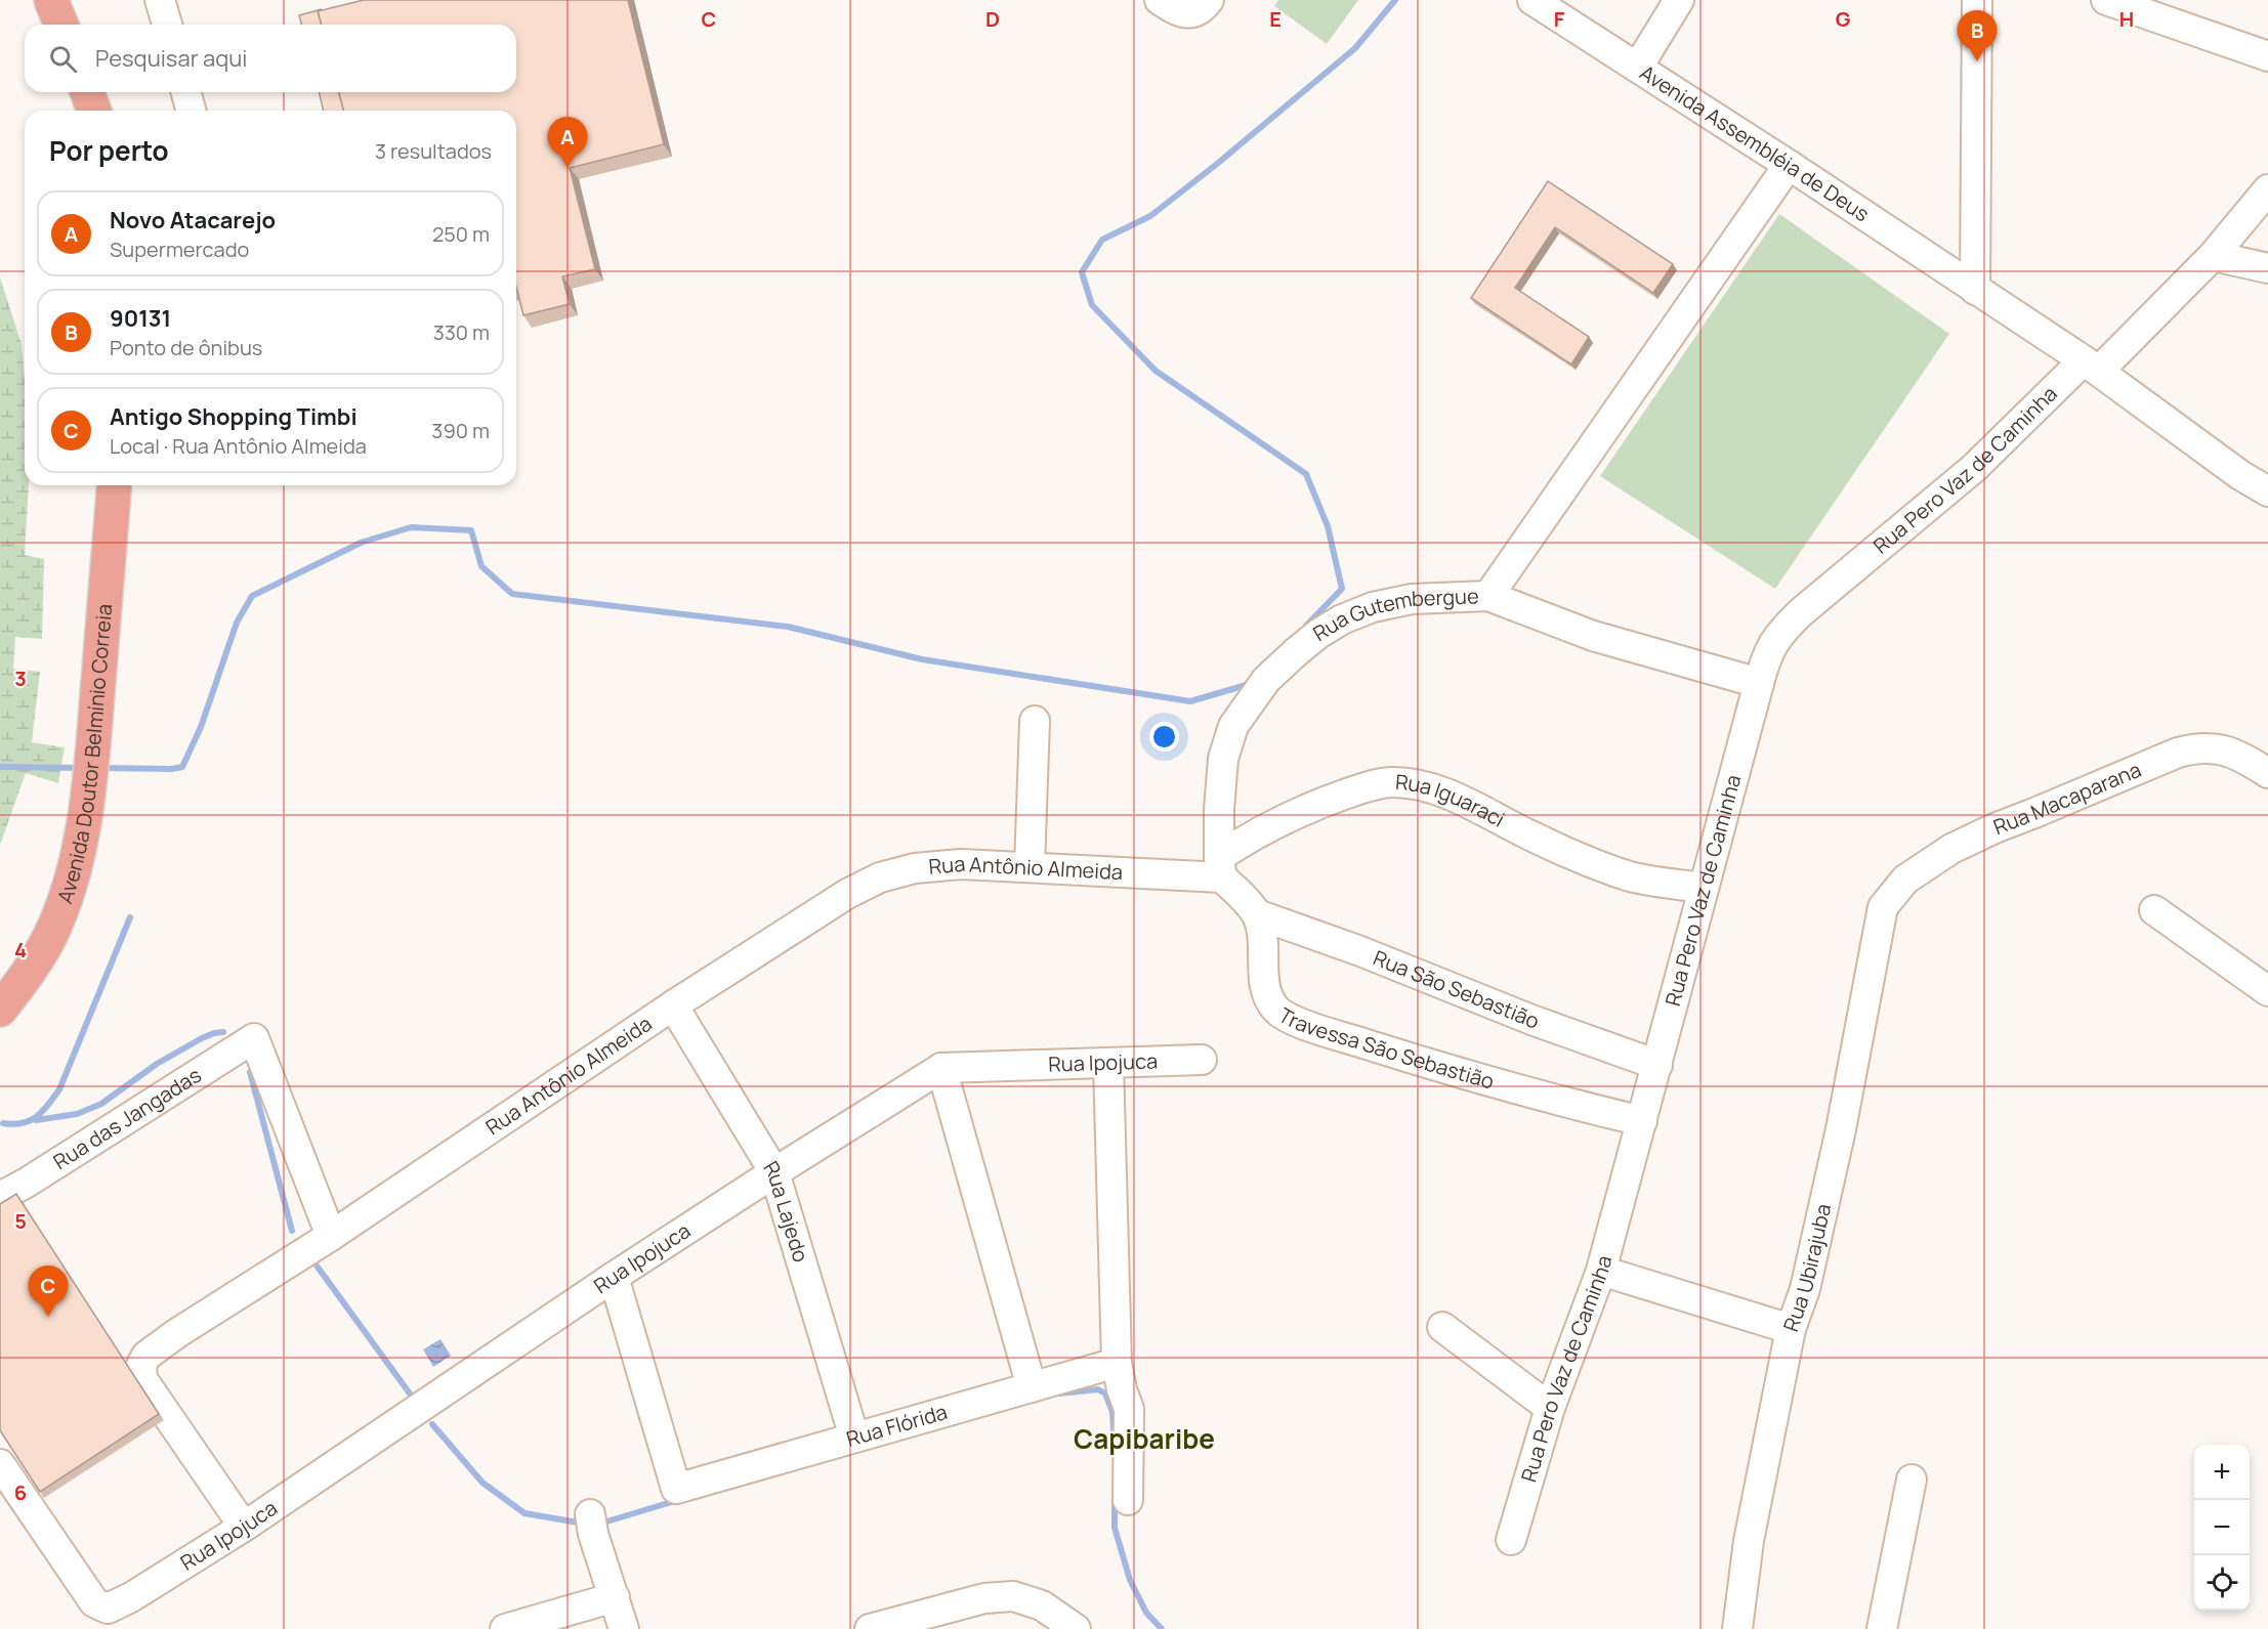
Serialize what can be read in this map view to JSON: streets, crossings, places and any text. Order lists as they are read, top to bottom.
{
  "streets": {
    "main road": ["Avenida Doutor Belmínio Correia"],
    "street": [
      "Avenida Assembléia de Deus",
      "Rua Pero Vaz de Caminha",
      "Rua Gutembergue",
      "Rua Macaparana",
      "Rua Iguaraci",
      "Rua Antônio Almeida",
      "Rua São Sebastião",
      "Travessa São Sebastião",
      "Rua Ipojuca",
      "Rua das Jangadas",
      "Rua Lajedo",
      "Rua Ubirajuba",
      "Rua Flórida"
    ]
  },
  "crossings": [
    ["Avenida Assembléia de Deus", "Rua Pero Vaz de Caminha"],
    ["Rua Pero Vaz de Caminha", "Rua Gutembergue"],
    ["Rua Pero Vaz de Caminha", "Rua Iguaraci"],
    ["Rua Pero Vaz de Caminha", "Rua São Sebastião"],
    ["Rua Pero Vaz de Caminha", "Travessa São Sebastião"],
    ["Rua Gutembergue", "Rua Iguaraci"],
    ["Rua Gutembergue", "Rua Antônio Almeida"],
    ["Rua Macaparana", "Rua Ubirajuba"],
    ["Rua Iguaraci", "Rua Antônio Almeida"],
    ["Rua Antônio Almeida", "Rua Ipojuca"],
    ["Rua Antônio Almeida", "Rua das Jangadas"],
    ["Rua Antônio Almeida", "Rua Lajedo"],
    ["Rua São Sebastião", "Travessa São Sebastião"],
    ["Rua Ipojuca", "Rua Lajedo"],
    ["Rua Ipojuca", "Rua Flórida"],
    ["Rua Lajedo", "Rua Flórida"]
  ],
  "districts": ["Capibaribe"],
  "page": {
    "pins": ["B", "A", "C"],
    "search": "Pesquisar aqui",
    "heading": ["Por perto", "3 resultados"],
    "list": [
      {
        "mark": "A",
        "name": "Novo Atacarejo",
        "note": "Supermercado",
        "value": "250 m"
      },
      {
        "mark": "B",
        "name": "90131",
        "note": "Ponto de ônibus",
        "value": "330 m"
      },
      {
        "mark": "C",
        "name": "Antigo Shopping Timbi",
        "note": "Local · Rua Antônio Almeida",
        "value": "390 m"
      }
    ],
    "map_buttons": ["+", "−"]
  },
  "grid": {
    "columns": [
      "C",
      "D",
      "E",
      "F",
      "G",
      "H"
    ],
    "rows": [
      "3",
      "4",
      "5",
      "6"
    ]
  }
}
